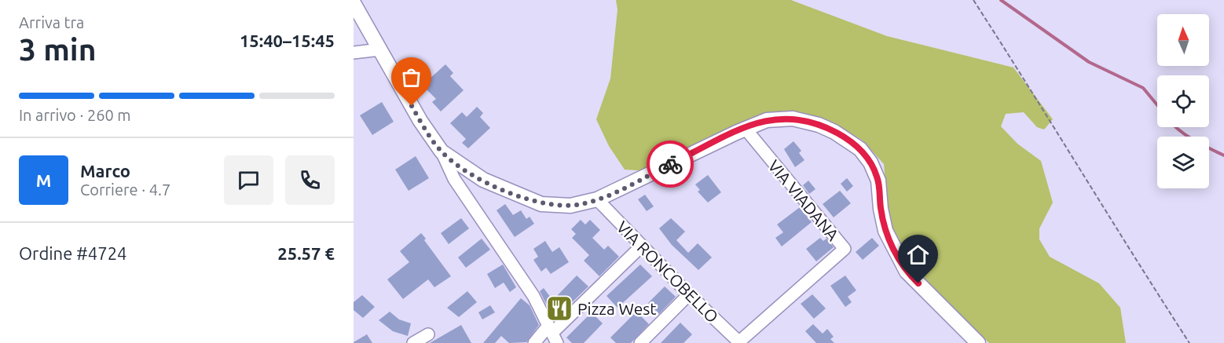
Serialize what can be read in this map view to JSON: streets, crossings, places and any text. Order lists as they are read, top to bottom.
{
  "streets": {
    "street": ["VIA VIADANA", "VIA RONCOBELLO"]
  },
  "crossings": [
    ["VIA VIADANA", "VIA RONCOBELLO"]
  ],
  "places": {
    "restaurant": ["Pizza West"]
  },
  "north": "top",
  "page": {
    "heading": ["3 min", "Arriva tra", "15:40–15:45"],
    "panel": [
      "Marco",
      "Corriere · 4.7",
      "Ordine #4724",
      "25.57 €"
    ],
    "bar": "In arrivo · 260 m",
    "round": "M"
  }
}
